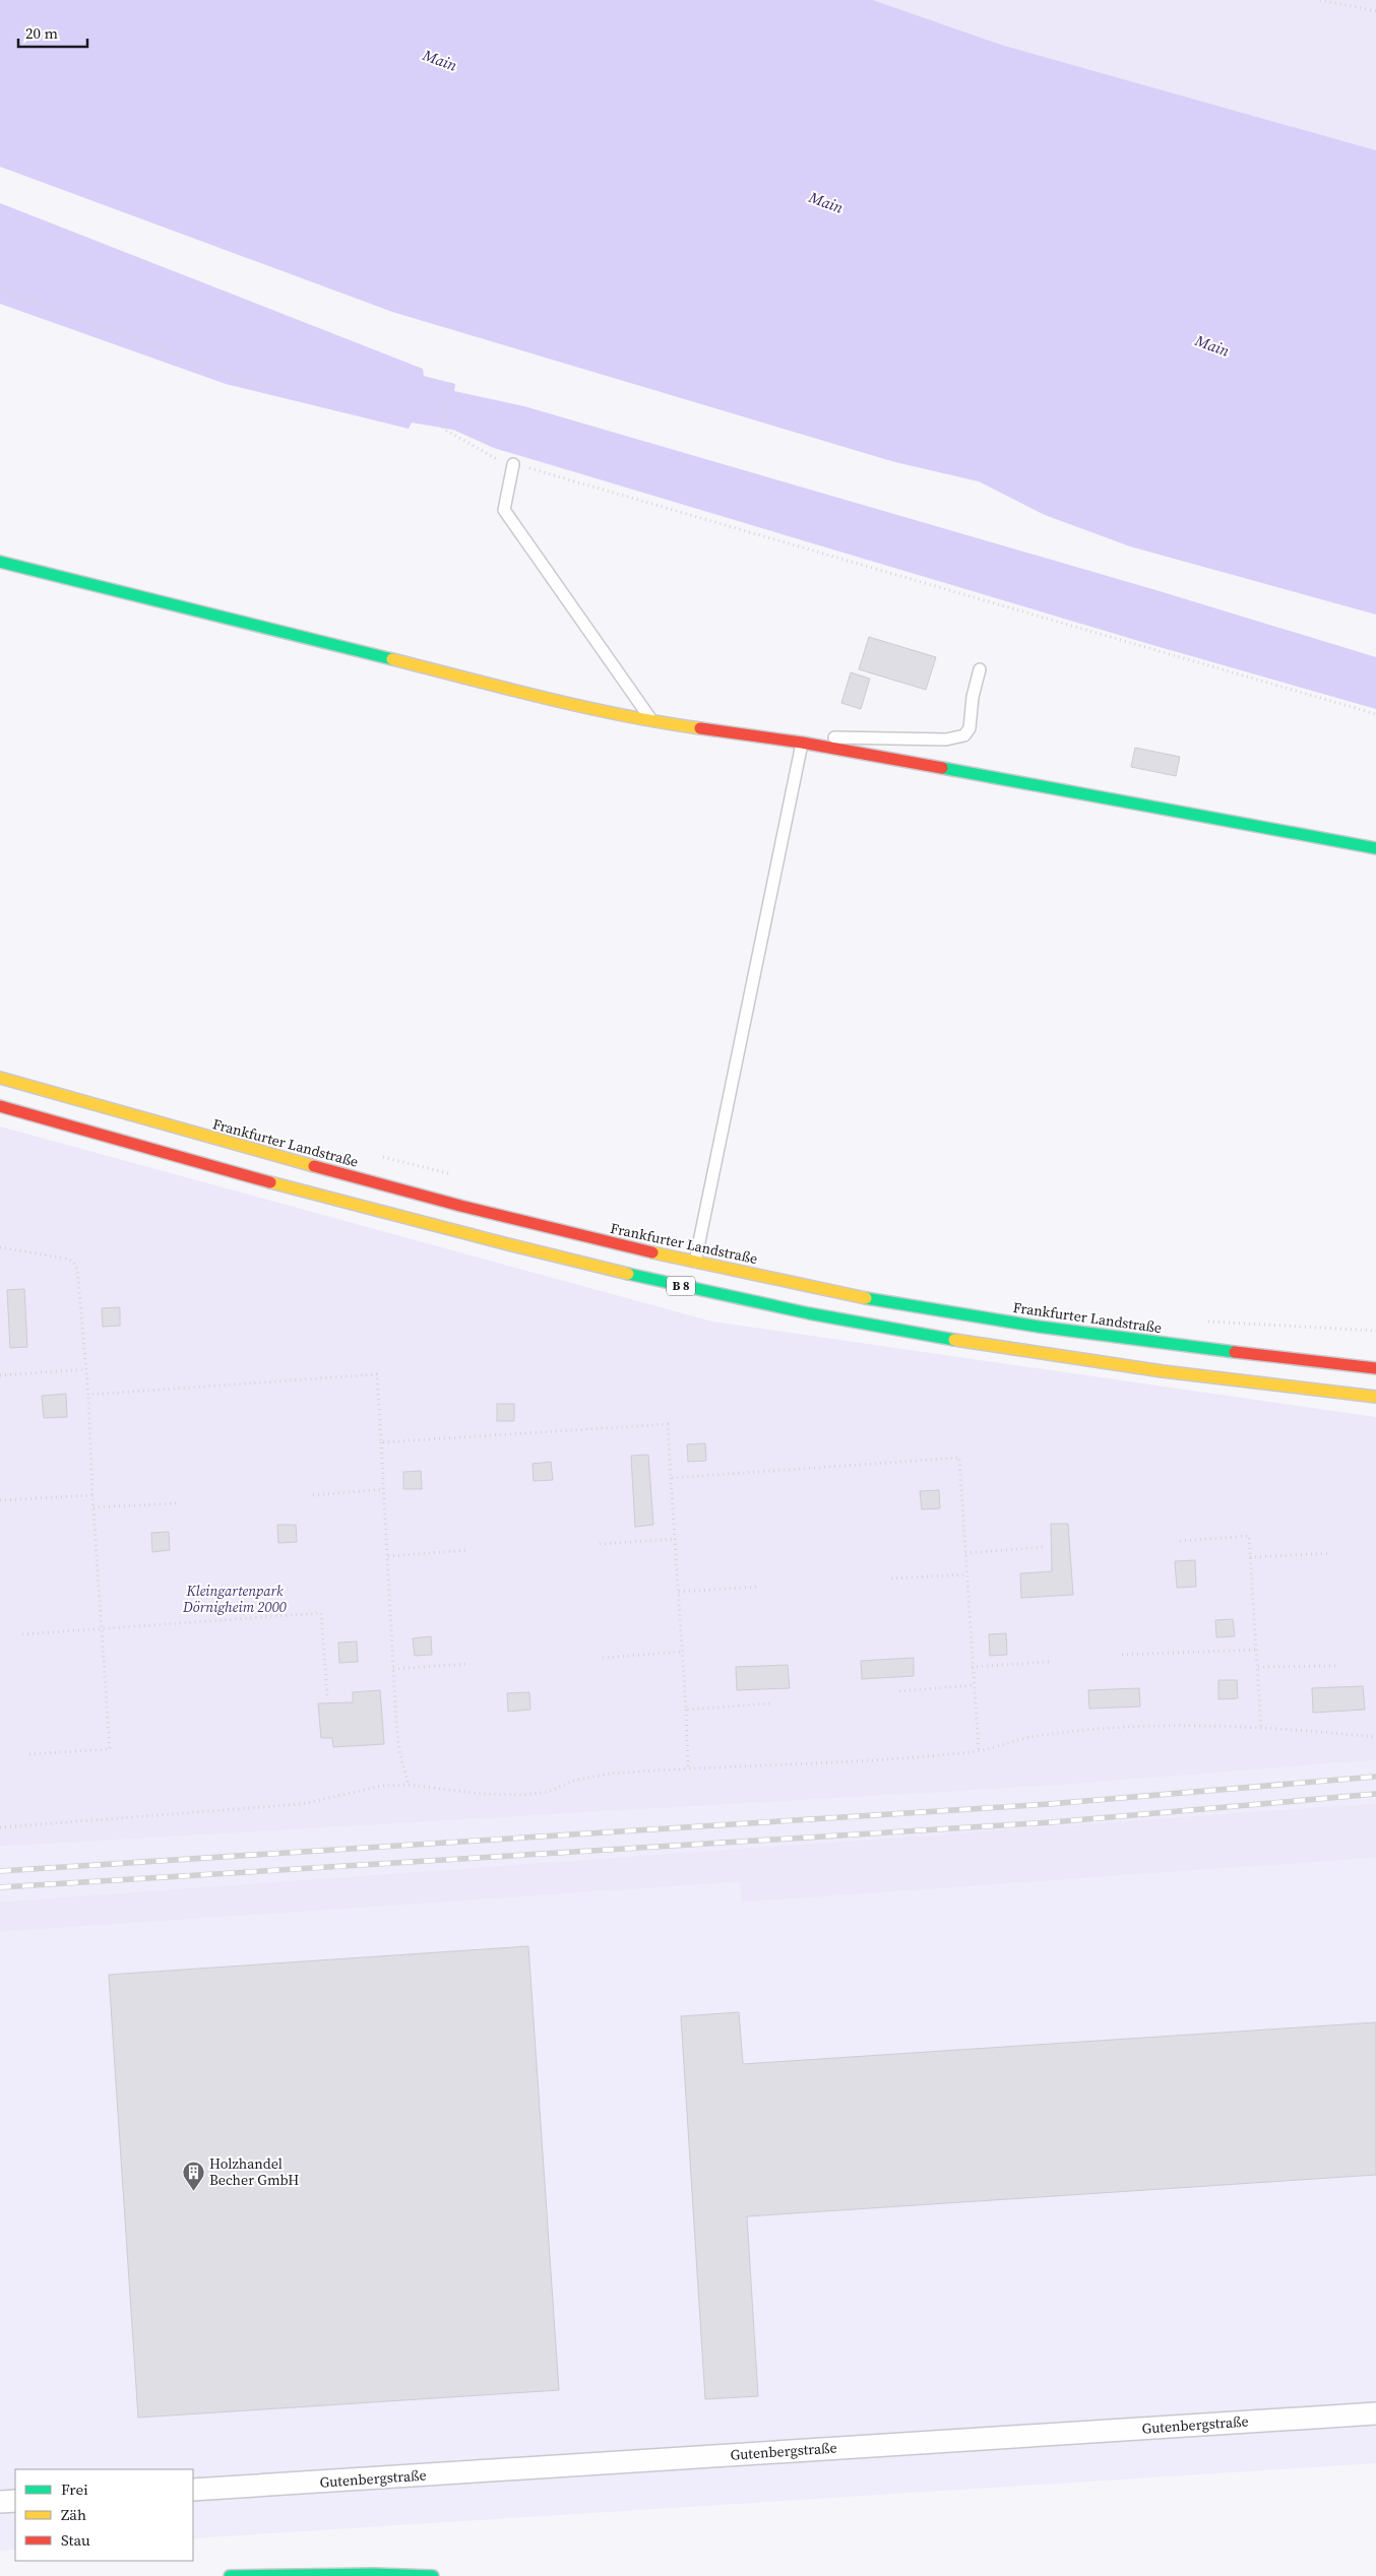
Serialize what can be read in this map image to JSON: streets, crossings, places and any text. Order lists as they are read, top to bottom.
{
  "streets": {
    "main road": ["Frankfurter Landstraße", "B 8"],
    "street": ["Gutenbergstraße"]
  },
  "water": ["Main"],
  "parks": ["Kleingartenpark Dörnigheim 2000"],
  "places": {
    "building": ["Holzhandel Becher GmbH"]
  },
  "legend": ["Frei", "Zäh", "Stau"],
  "scale_bar": "20 m"
}
